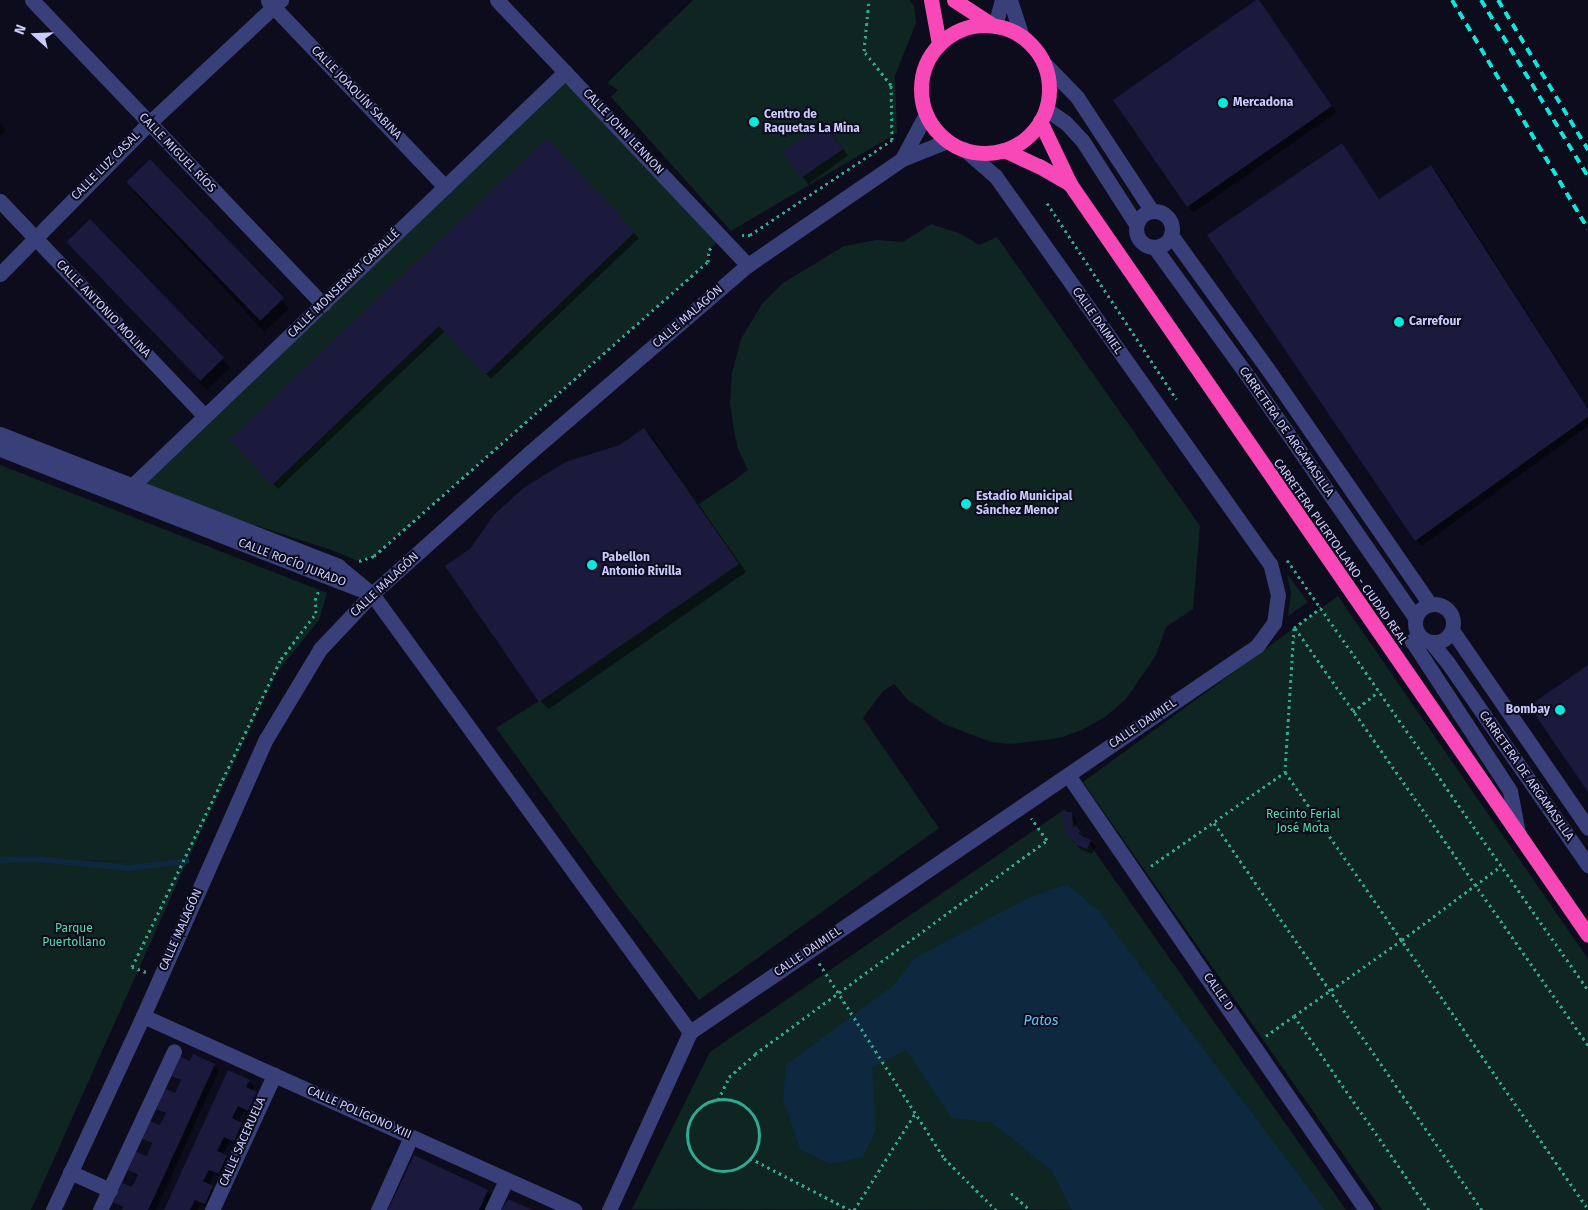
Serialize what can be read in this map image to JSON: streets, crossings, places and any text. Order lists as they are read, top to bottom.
{
  "streets": {
    "highway": ["CARRETERA PUERTOLLANO - CIUDAD REAL"],
    "street": [
      "CALLE JOAQUÍN SABINA",
      "CALLE JOHN LENNON",
      "CALLE MIGUEL RÍOS",
      "CALLE LUZ CASAL",
      "CALLE MONSERRAT CABALLÉ",
      "CALLE ANTONIO MOLINA",
      "CALLE MALAGÓN",
      "CALLE DAIMIEL",
      "CARRETERA DE ARGAMASILLA",
      "CALLE ROCÍO JURADO",
      "CALLE D",
      "CALLE POLÍGONO XIII",
      "CALLE SACERUELA"
    ]
  },
  "crossings": [
    ["CALLE JOAQUÍN SABINA", "CALLE LUZ CASAL"],
    ["CALLE JOAQUÍN SABINA", "CALLE MONSERRAT CABALLÉ"],
    ["CALLE JOHN LENNON", "CALLE MONSERRAT CABALLÉ"],
    ["CALLE JOHN LENNON", "CALLE MALAGÓN"],
    ["CALLE MIGUEL RÍOS", "CALLE LUZ CASAL"],
    ["CALLE MIGUEL RÍOS", "CALLE MONSERRAT CABALLÉ"],
    ["CALLE LUZ CASAL", "CALLE ANTONIO MOLINA"],
    ["CALLE MONSERRAT CABALLÉ", "CALLE ANTONIO MOLINA"],
    ["CALLE MONSERRAT CABALLÉ", "CALLE ROCÍO JURADO"],
    ["CALLE MALAGÓN", "CALLE DAIMIEL"],
    ["CALLE MALAGÓN", "CARRETERA PUERTOLLANO - CIUDAD REAL"],
    ["CALLE MALAGÓN", "CALLE ROCÍO JURADO"],
    ["CALLE MALAGÓN", "CALLE POLÍGONO XIII"],
    ["CALLE DAIMIEL", "CARRETERA PUERTOLLANO - CIUDAD REAL"],
    ["CALLE DAIMIEL", "CALLE D"],
    ["CARRETERA DE ARGAMASILLA", "CARRETERA PUERTOLLANO - CIUDAD REAL"],
    ["CALLE POLÍGONO XIII", "CALLE SACERUELA"]
  ],
  "water": ["Patos"],
  "parks": ["Recinto Ferial José Mota", "Parque Puertollano"],
  "places": [
    "Mercadona",
    "Centro de Raquetas La Mina",
    "Carrefour",
    "Estadio Municipal Sánchez Menor",
    "Pabellon Antonio Rivilla",
    "Bombay"
  ],
  "north": "left"
}
